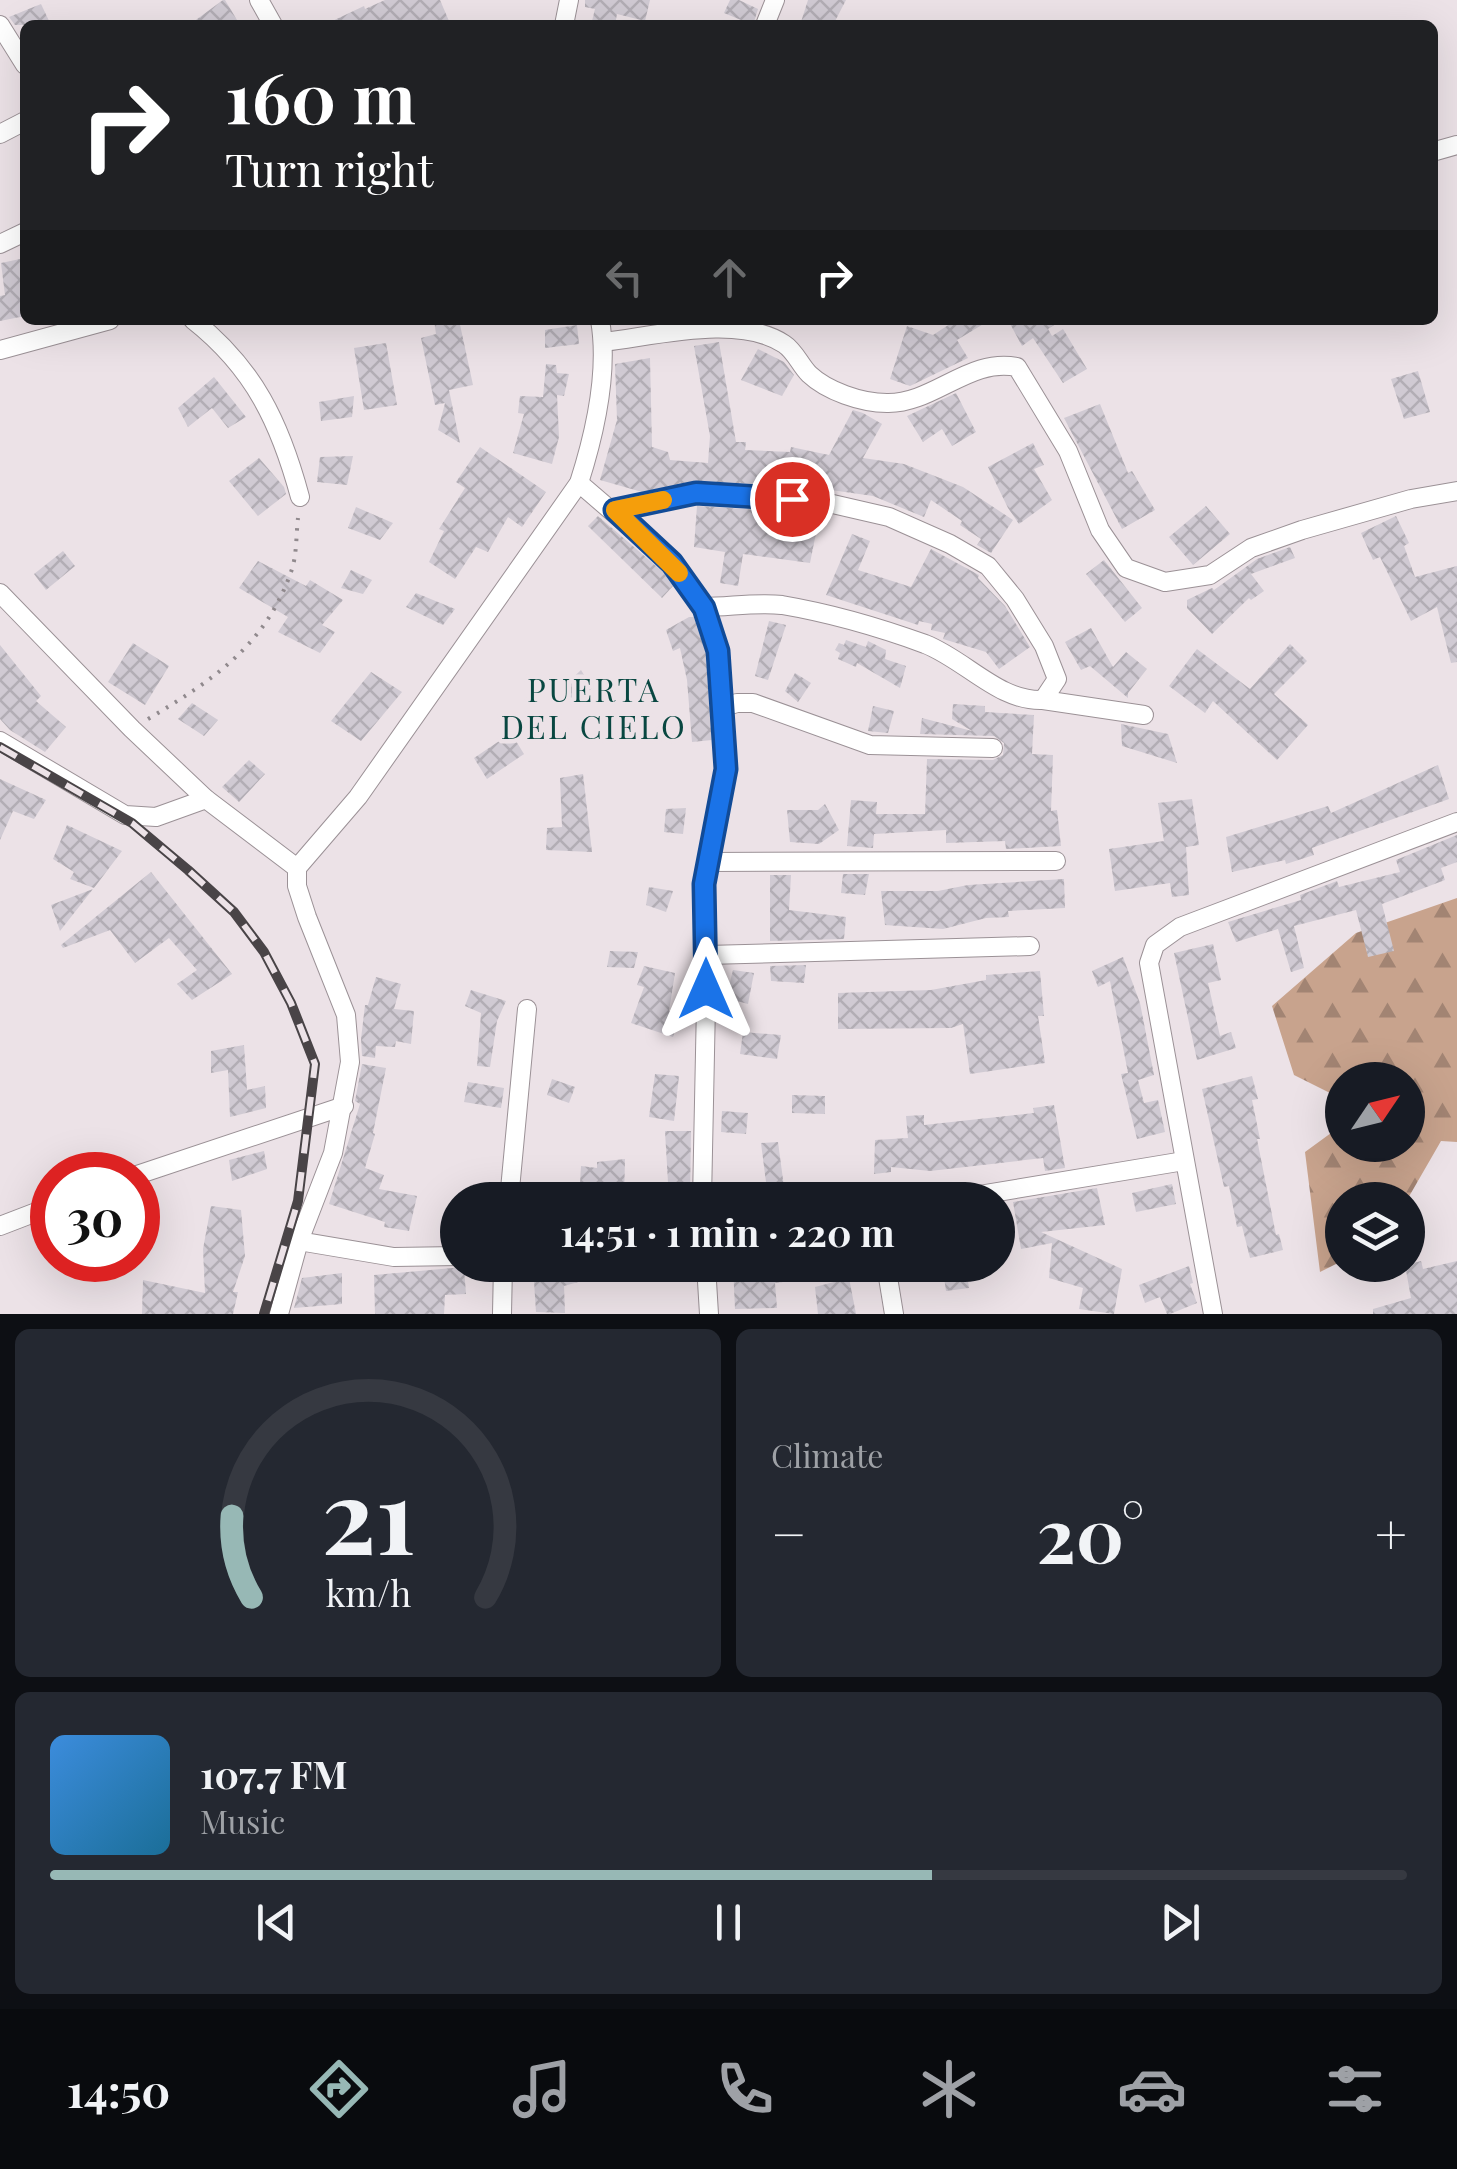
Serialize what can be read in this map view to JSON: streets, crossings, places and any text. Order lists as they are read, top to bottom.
{
  "districts": ["PUERTA DEL CIELO"],
  "north": "top right",
  "page": {
    "turn": ["160 m", "Turn right"],
    "limit": "30",
    "trip": "14:51 · 1 min · 220 m",
    "tile": "Climate",
    "heat": ["−", "20°", "+"],
    "song": ["107.7 FM", "Music"],
    "tabs": "14:50",
    "gauge": ["21", "km/h"]
  }
}
